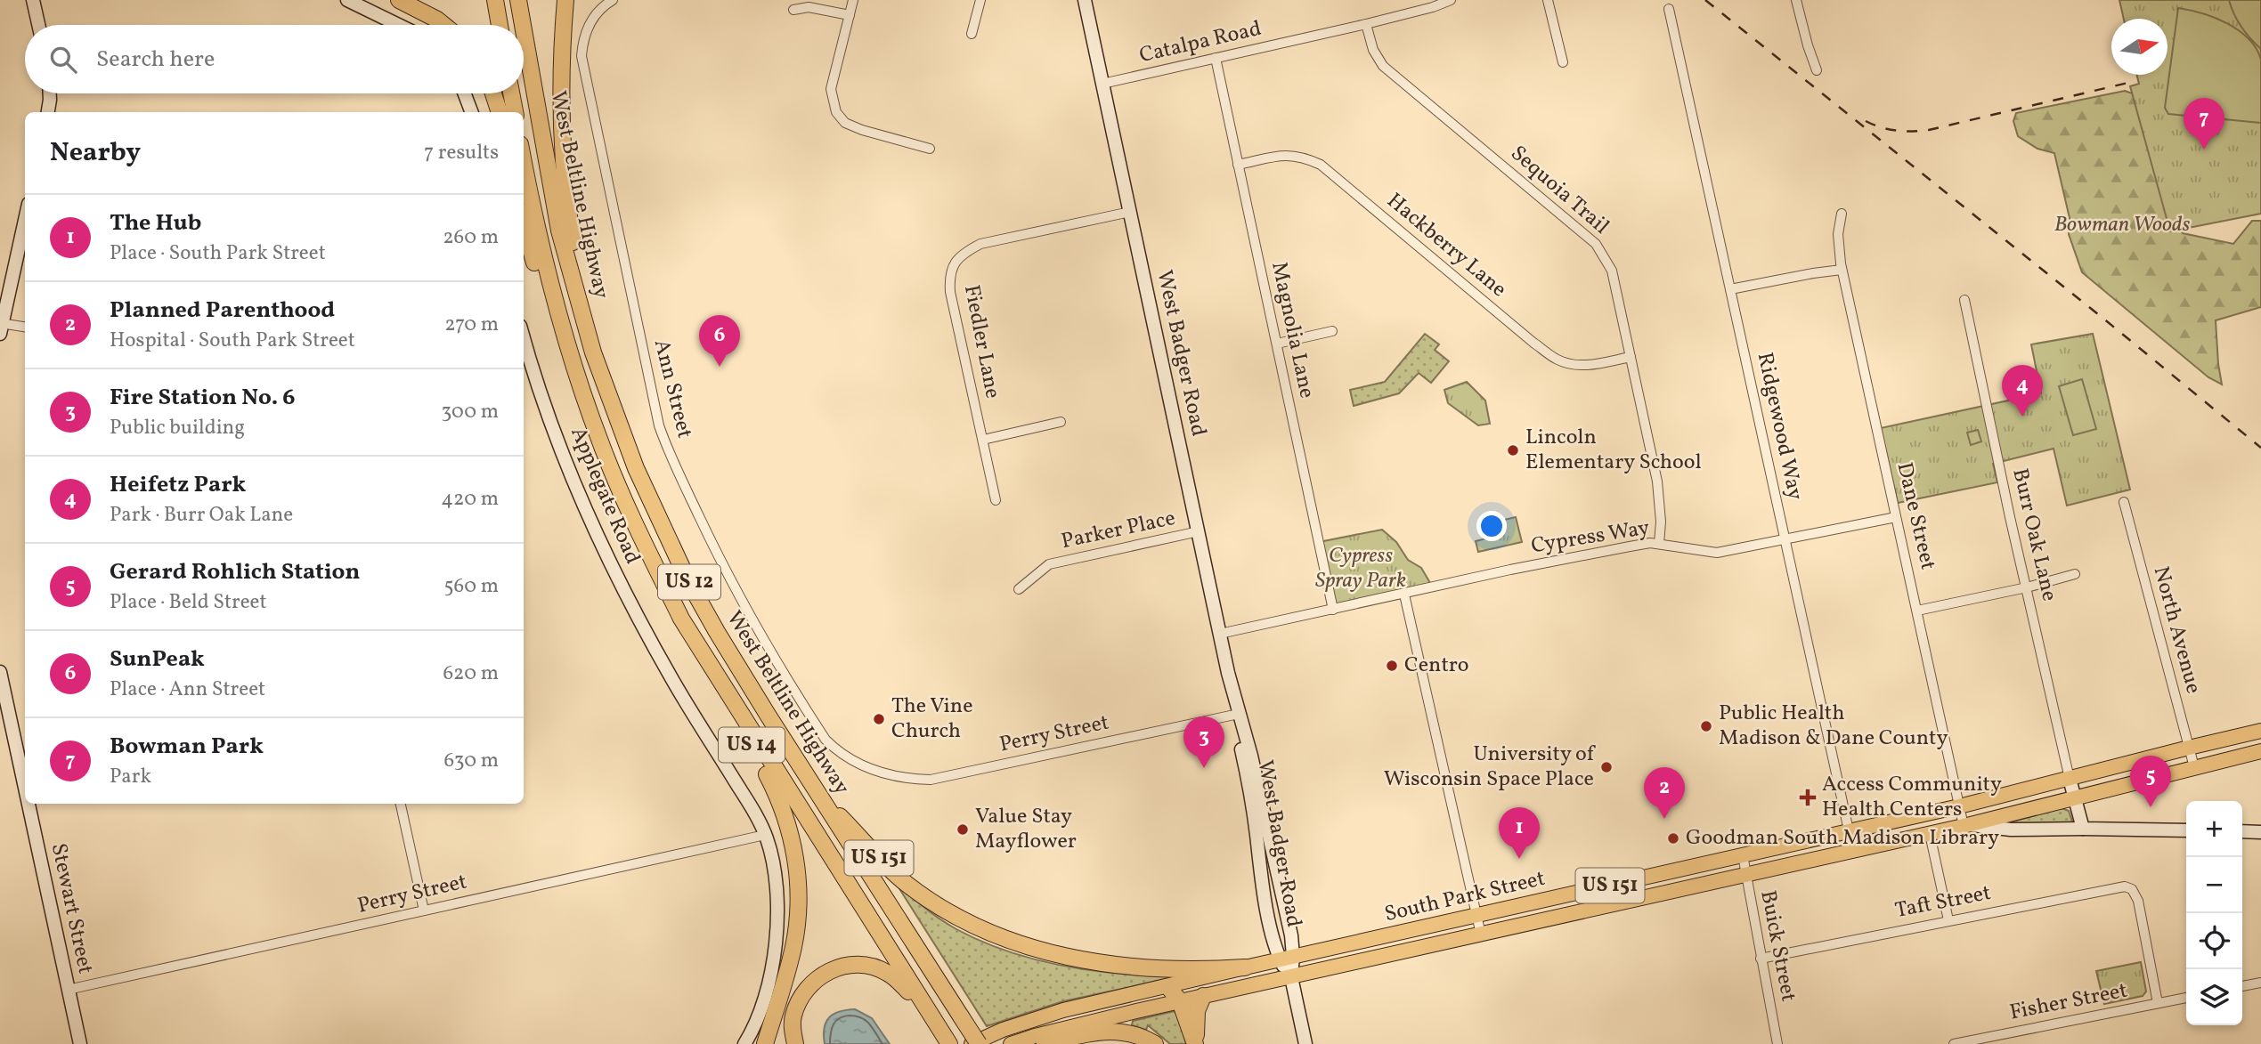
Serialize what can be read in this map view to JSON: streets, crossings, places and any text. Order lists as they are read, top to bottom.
{
  "streets": {
    "highway": [
      "West Beltline Highway",
      "US 12",
      "US 14",
      "US 151"
    ],
    "main road": ["South Park Street"],
    "street": [
      "Catalpa Road",
      "Sequoia Trail",
      "Hackberry Lane",
      "Magnolia Lane",
      "Fiedler Lane",
      "West Badger Road",
      "Ann Street",
      "Ridgewood Way",
      "Applegate Road",
      "Dane Street",
      "Parker Place",
      "Burr Oak Lane",
      "Cypress Way",
      "North Avenue",
      "Perry Street",
      "Taft Street",
      "Stewart Street",
      "Buick Street",
      "Fisher Street"
    ]
  },
  "crossings": [
    ["Catalpa Road", "Sequoia Trail"],
    ["Catalpa Road", "Magnolia Lane"],
    ["Catalpa Road", "West Badger Road"],
    ["Sequoia Trail", "Hackberry Lane"],
    ["Sequoia Trail", "Cypress Way"],
    ["West Beltline Highway", "US 14"],
    ["West Beltline Highway", "US 151"],
    ["Hackberry Lane", "Magnolia Lane"],
    ["Magnolia Lane", "Cypress Way"],
    ["Fiedler Lane", "West Badger Road"],
    ["West Badger Road", "Parker Place"],
    ["West Badger Road", "Cypress Way"],
    ["West Badger Road", "Perry Street"],
    ["West Badger Road", "South Park Street"],
    ["Ann Street", "Perry Street"],
    ["Ridgewood Way", "Cypress Way"],
    ["Ridgewood Way", "South Park Street"],
    ["Applegate Road", "Perry Street"],
    ["Dane Street", "Cypress Way"],
    ["Dane Street", "South Park Street"],
    ["Burr Oak Lane", "South Park Street"],
    ["North Avenue", "South Park Street"],
    ["Perry Street", "Stewart Street"],
    ["US 151", "South Park Street"],
    ["South Park Street", "Buick Street"],
    ["Taft Street", "Buick Street"],
    ["Taft Street", "Fisher Street"]
  ],
  "parks": ["Bowman Woods", "Cypress Spray Park"],
  "places": {
    "other": [
      "Lincoln Elementary School",
      "Centro",
      "The Vine Church",
      "Public Health Madison & Dane County",
      "University of Wisconsin Space Place",
      "Value Stay Mayflower",
      "Goodman South Madison Library"
    ],
    "health": ["Access Community Health Centers"]
  },
  "north": "right",
  "page": {
    "search": "Search here",
    "pins": [
      "7",
      "6",
      "4",
      "3",
      "5",
      "2",
      "1"
    ],
    "heading": ["Nearby", "7 results"],
    "list": [
      {
        "mark": "1",
        "name": "The Hub",
        "note": "Place · South Park Street",
        "value": "260 m"
      },
      {
        "mark": "2",
        "name": "Planned Parenthood",
        "note": "Hospital · South Park Street",
        "value": "270 m"
      },
      {
        "mark": "3",
        "name": "Fire Station No. 6",
        "note": "Public building",
        "value": "300 m"
      },
      {
        "mark": "4",
        "name": "Heifetz Park",
        "note": "Park · Burr Oak Lane",
        "value": "420 m"
      },
      {
        "mark": "5",
        "name": "Gerard Rohlich Station",
        "note": "Place · Beld Street",
        "value": "560 m"
      },
      {
        "mark": "6",
        "name": "SunPeak",
        "note": "Place · Ann Street",
        "value": "620 m"
      },
      {
        "mark": "7",
        "name": "Bowman Park",
        "note": "Park",
        "value": "630 m"
      }
    ],
    "map_buttons": ["+", "−"]
  }
}
